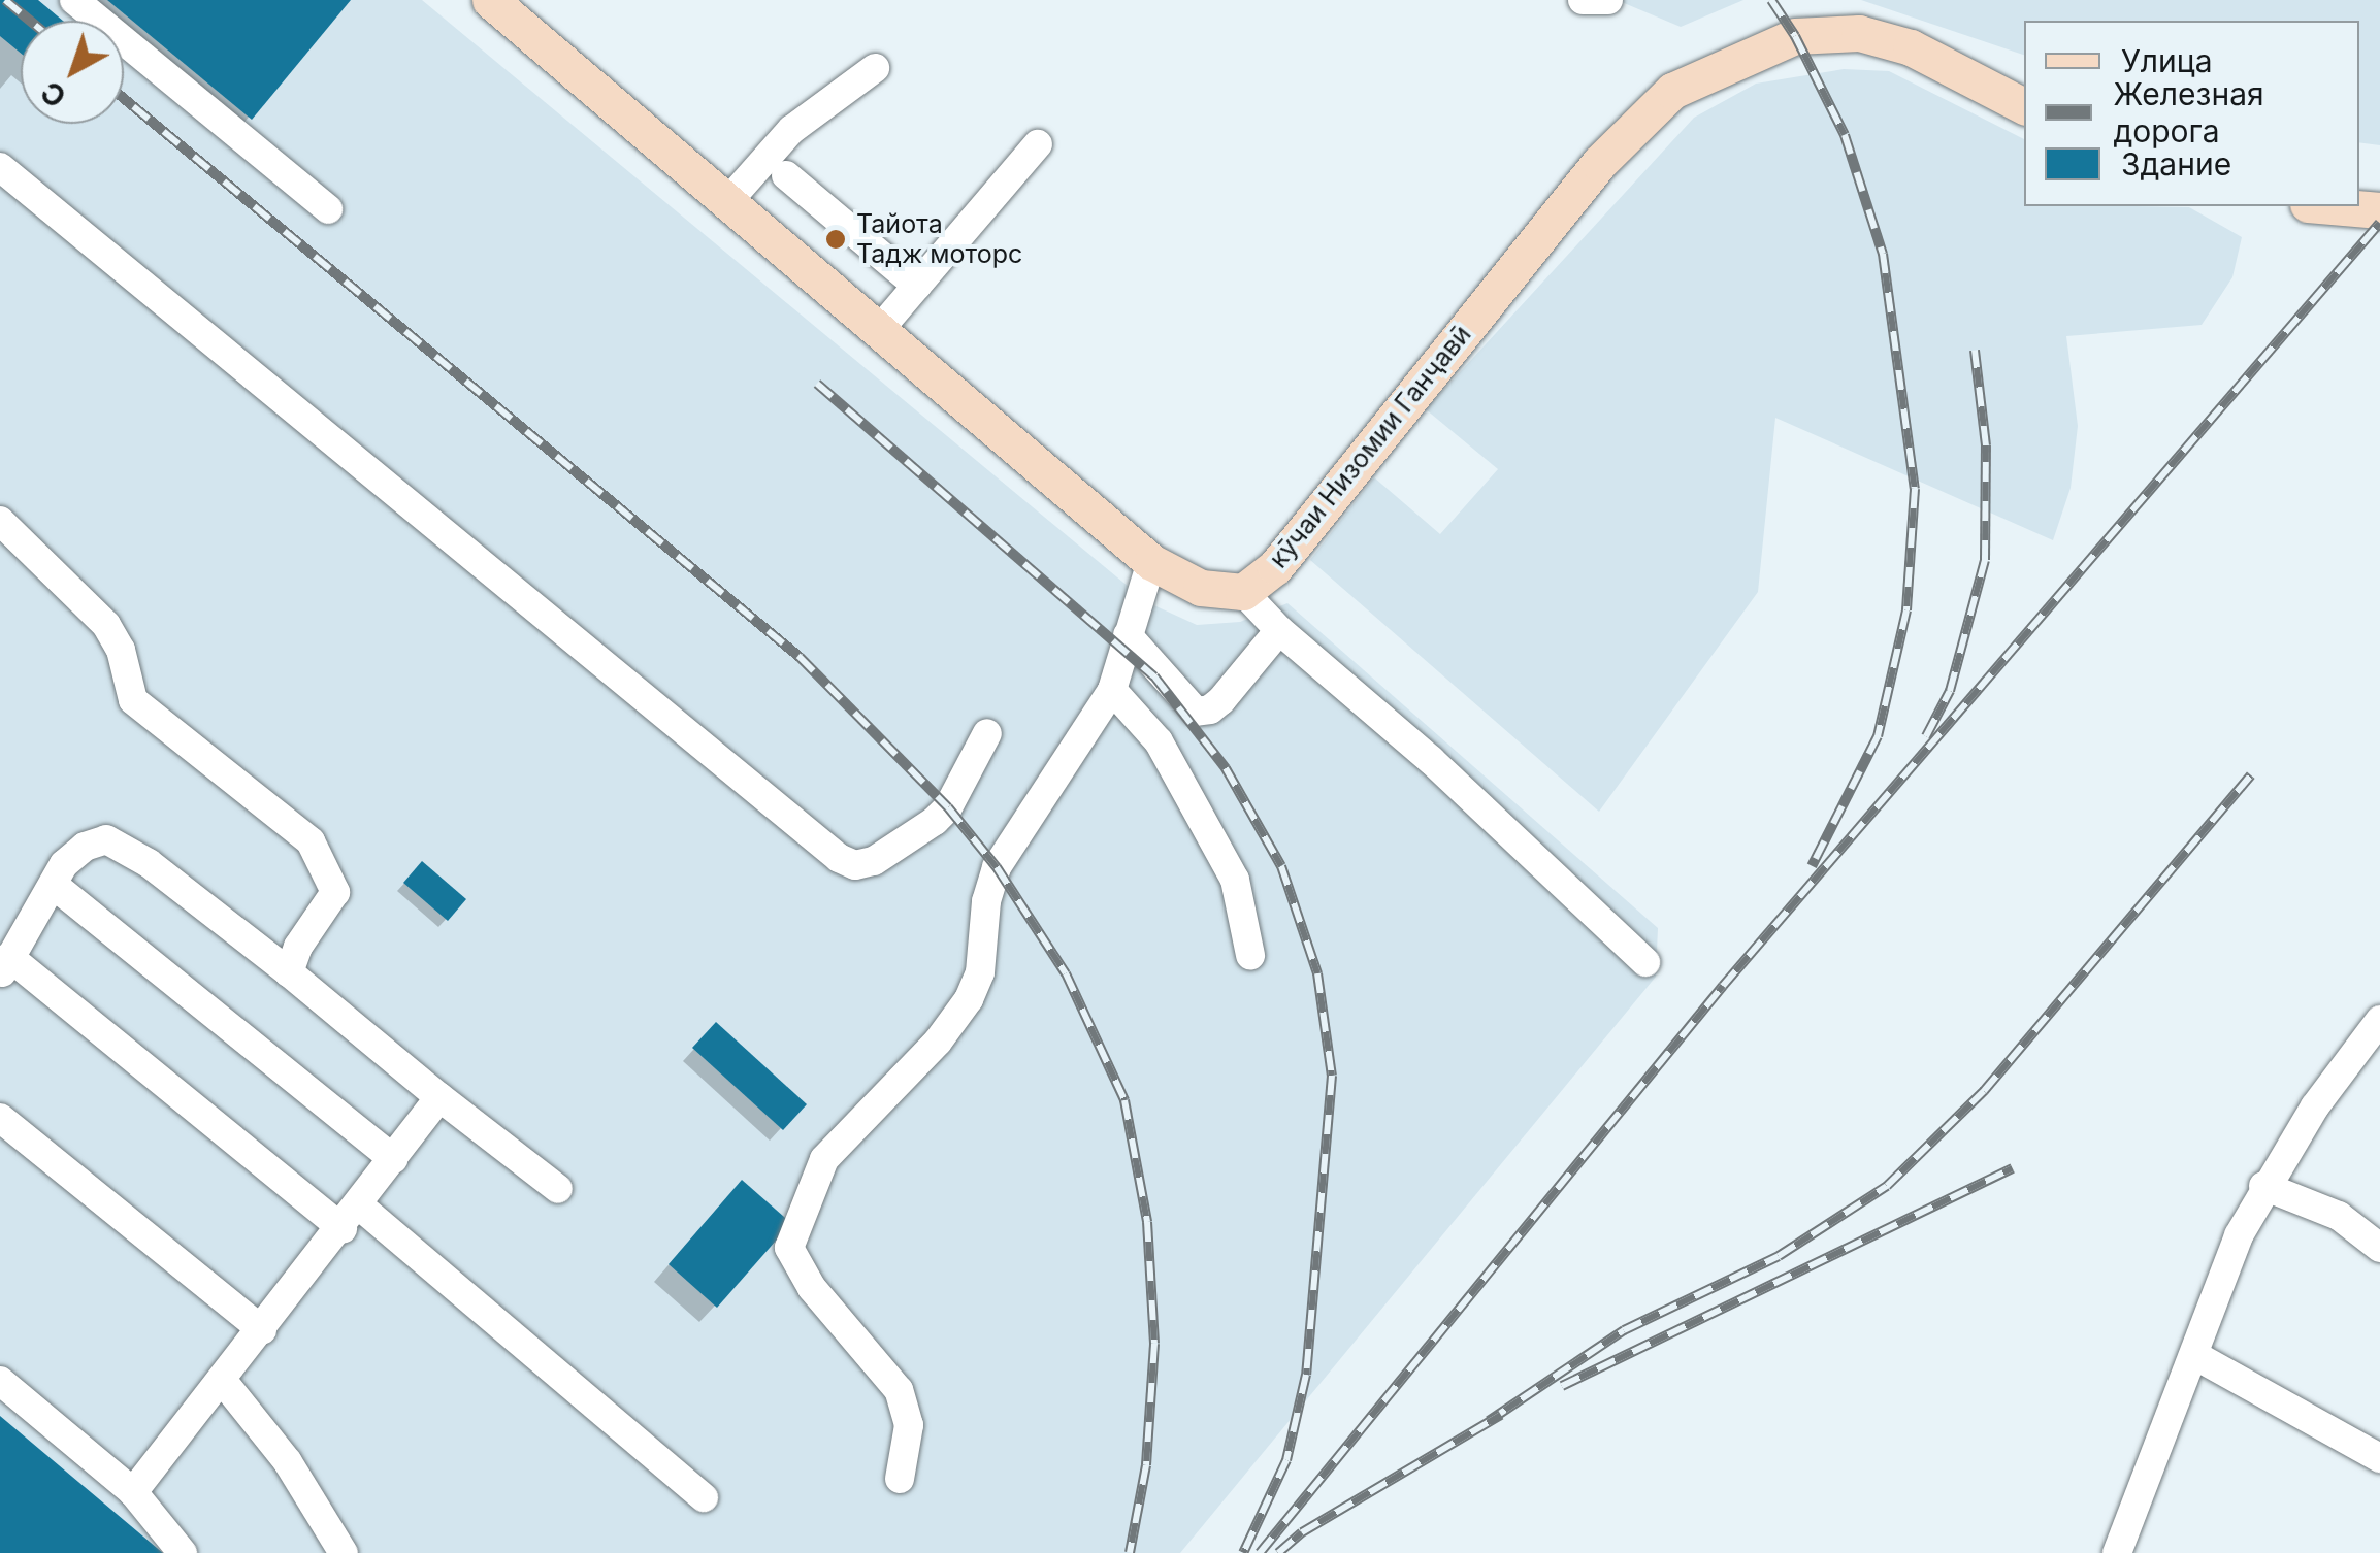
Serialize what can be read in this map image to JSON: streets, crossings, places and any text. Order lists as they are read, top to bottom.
{
  "streets": {
    "main road": ["кӯчаи Низомии Ганҷавӣ"]
  },
  "places": ["Тайота Тадж моторс"],
  "legend": ["Улица", "Железная дорога", "Здание"],
  "north": "bottom left"
}
